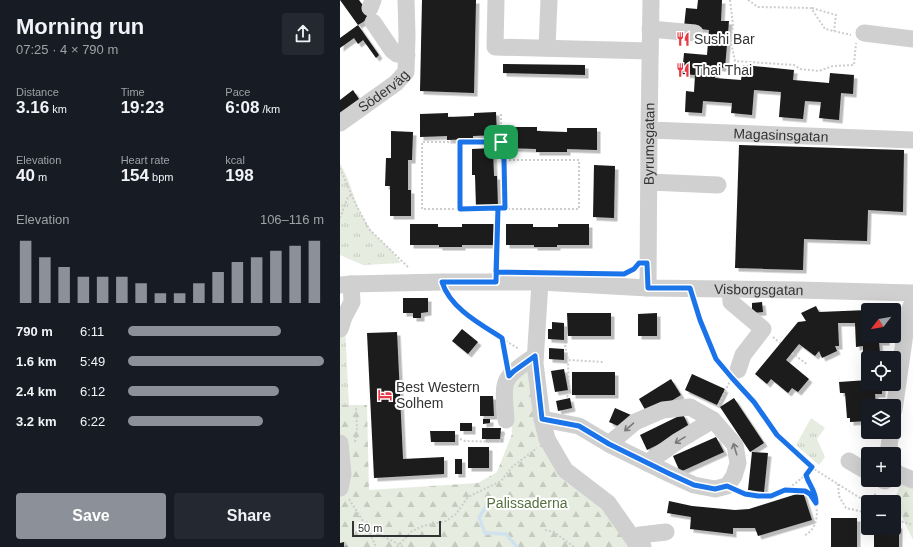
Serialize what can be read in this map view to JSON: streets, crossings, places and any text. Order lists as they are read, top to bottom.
{
  "streets": {
    "street": [
      "Söderväg",
      "Magasinsgatan",
      "Byrumsgatan",
      "Visborgsgatan"
    ]
  },
  "crossings": [
    ["Magasinsgatan", "Byrumsgatan"],
    ["Byrumsgatan", "Visborgsgatan"]
  ],
  "parks": ["Palissaderna"],
  "places": {
    "restaurant": ["Sushi Bar", "Thai Thai"],
    "hotel": ["Best Western Solhem"]
  },
  "scale_bar": "50 m",
  "north": "bottom left",
  "page": {
    "heading": ["Morning run", "07:25 · 4 × 790 m"],
    "stats": [
      ["Distance", "3.16 km"],
      ["Time", "19:23"],
      ["Pace", "6:08 /km"],
      ["Elevation", "40 m"],
      ["Heart rate", "154 bpm"],
      ["kcal", "198"]
    ],
    "chart": ["Elevation", "106–116 m"],
    "map_buttons": ["+", "−"],
    "list": [
      {
        "name": "790 m",
        "note": "6:11"
      },
      {
        "name": "1.6 km",
        "note": "5:49"
      },
      {
        "name": "2.4 km",
        "note": "6:12"
      },
      {
        "name": "3.2 km",
        "note": "6:22"
      }
    ],
    "buttons": ["Save", "Share"],
    "scale": "50 m"
  }
}
